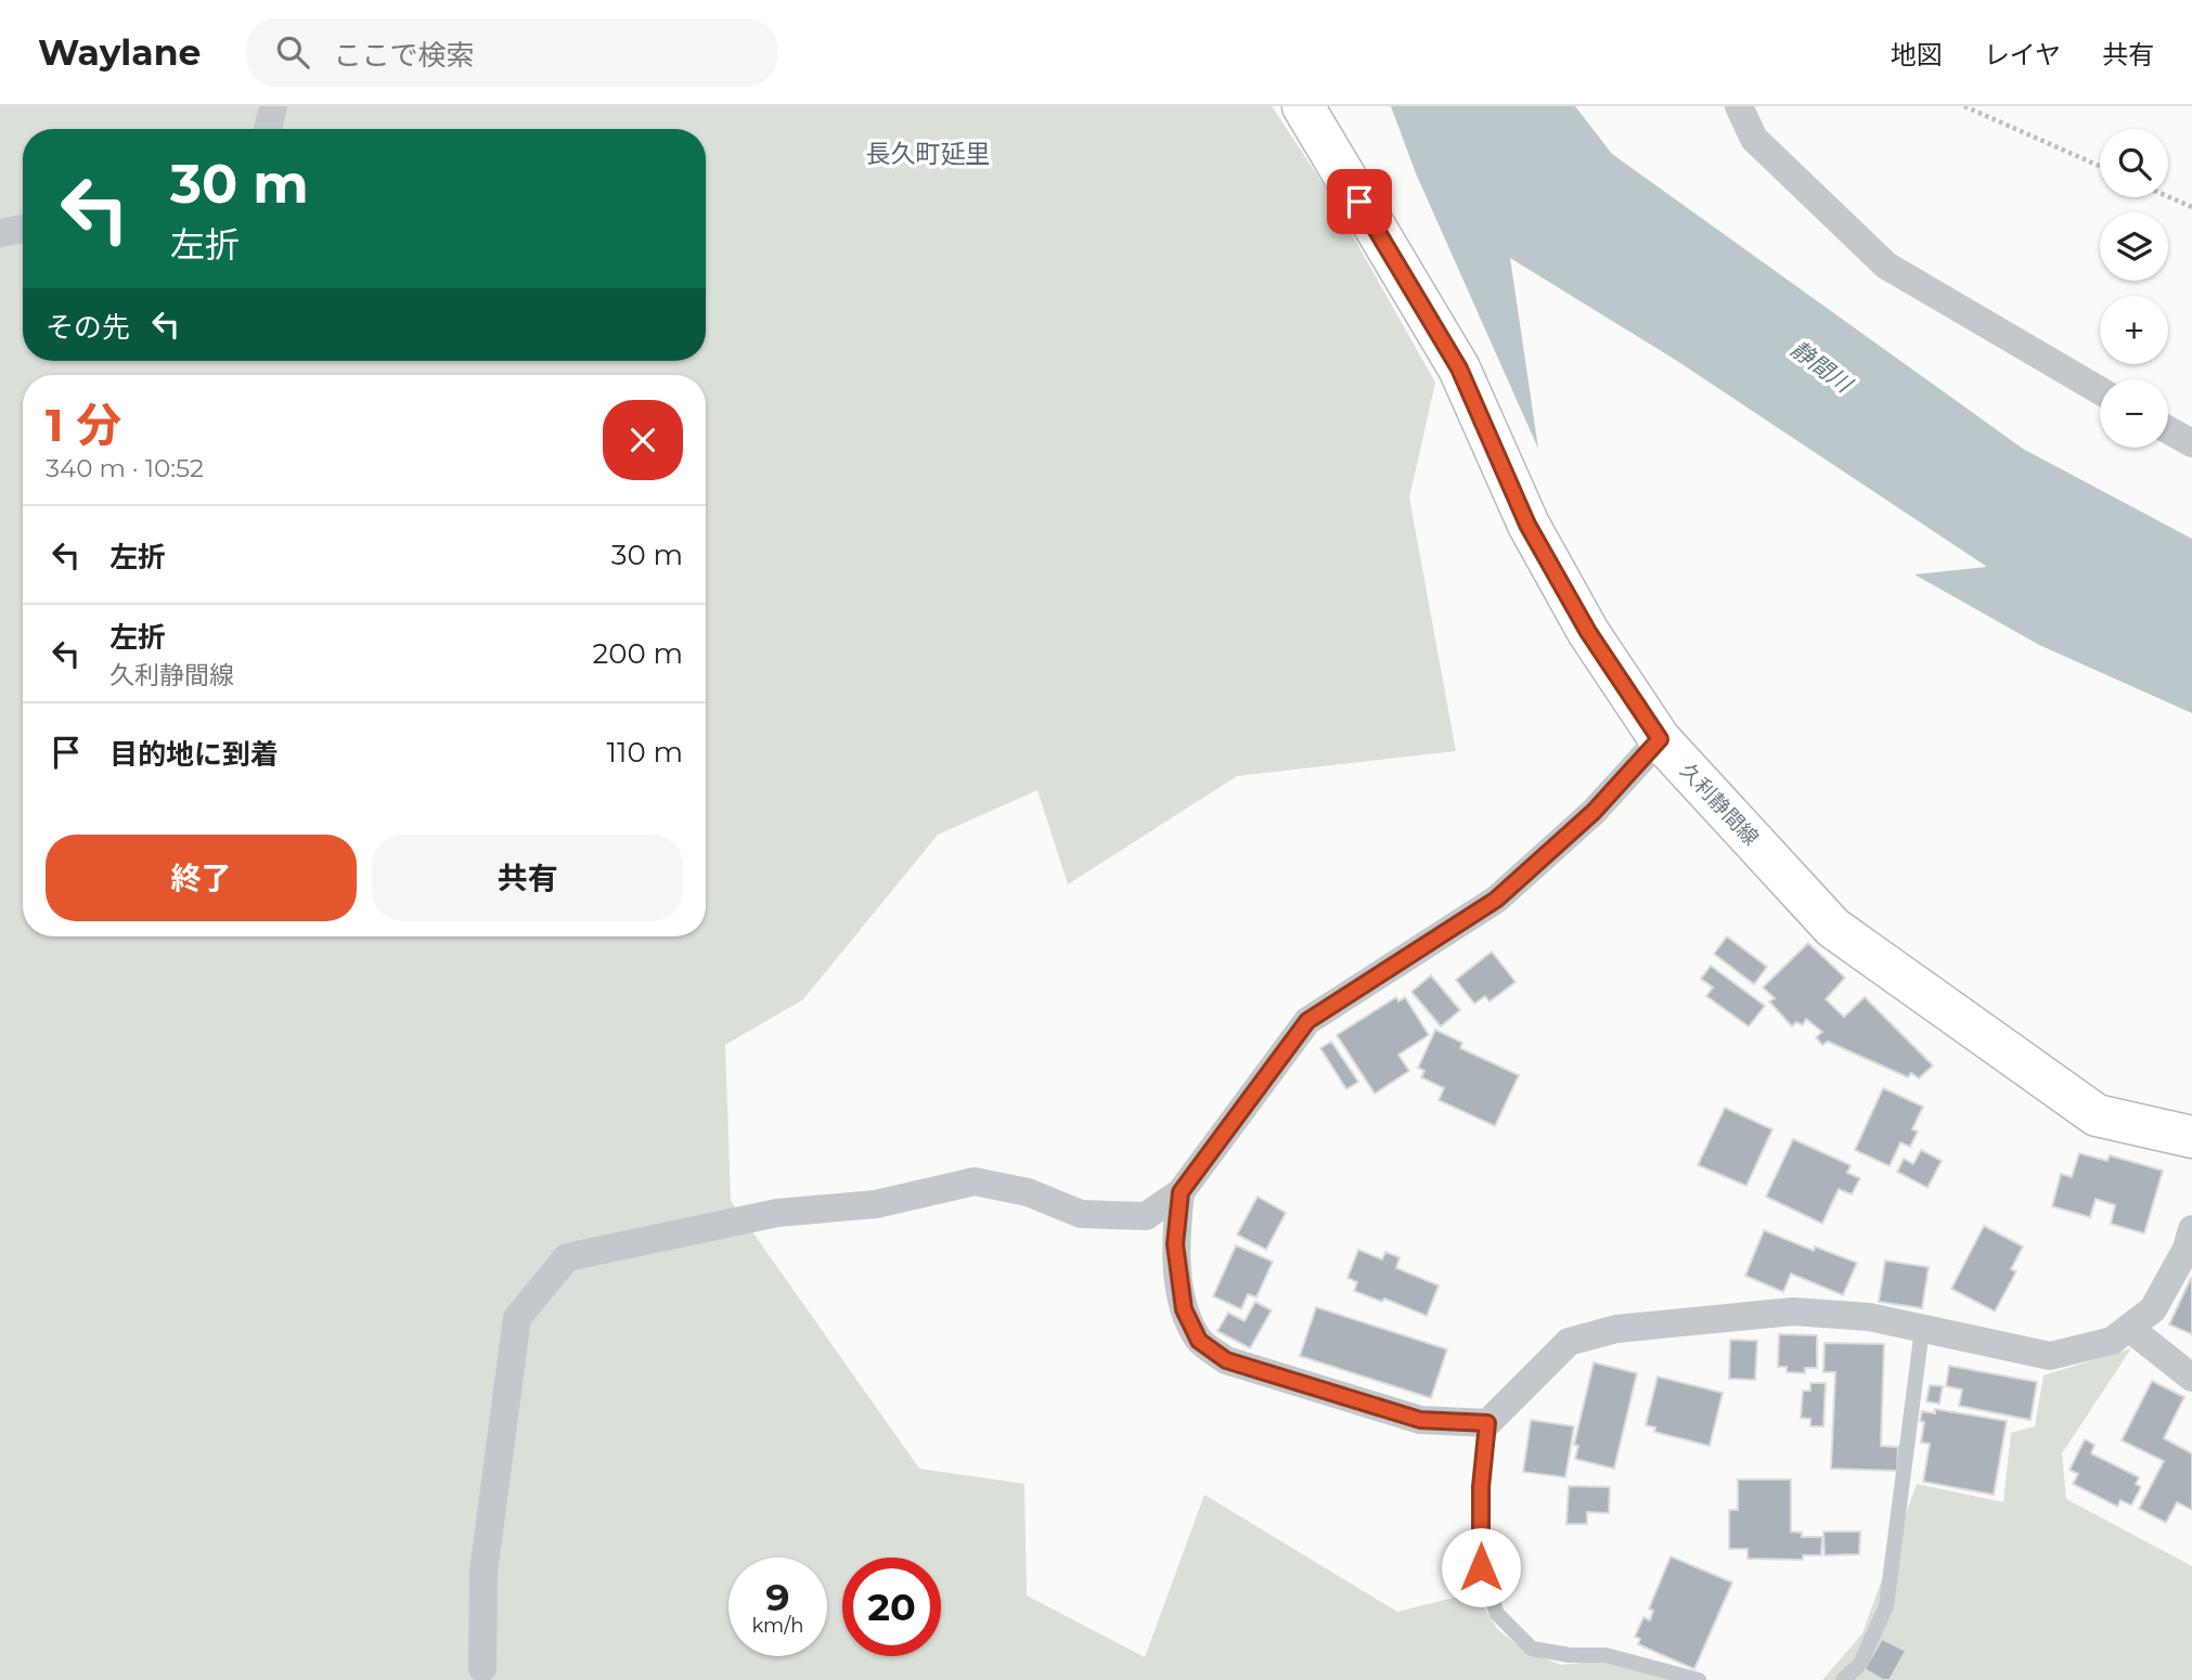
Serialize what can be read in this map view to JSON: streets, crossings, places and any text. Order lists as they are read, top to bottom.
{
  "streets": {
    "main road": ["久利静間線"]
  },
  "districts": ["長久町延里"],
  "water": ["静間川"],
  "page": {
    "header": "Waylane",
    "search": "ここで検索",
    "nav": ["地図", "レイヤ", "共有"],
    "map_buttons": ["+", "−"],
    "turn": ["30 m", "左折"],
    "then": "その先",
    "heading": ["1 分", "340 m · 10:52"],
    "list": [
      {
        "name": "左折",
        "value": "30 m"
      },
      {
        "name": "左折",
        "note": "久利静間線",
        "value": "200 m"
      },
      {
        "name": "目的地に到着",
        "value": "110 m"
      }
    ],
    "buttons": ["終了", "共有"],
    "speed": "9 km/h",
    "limit": "20"
  }
}
